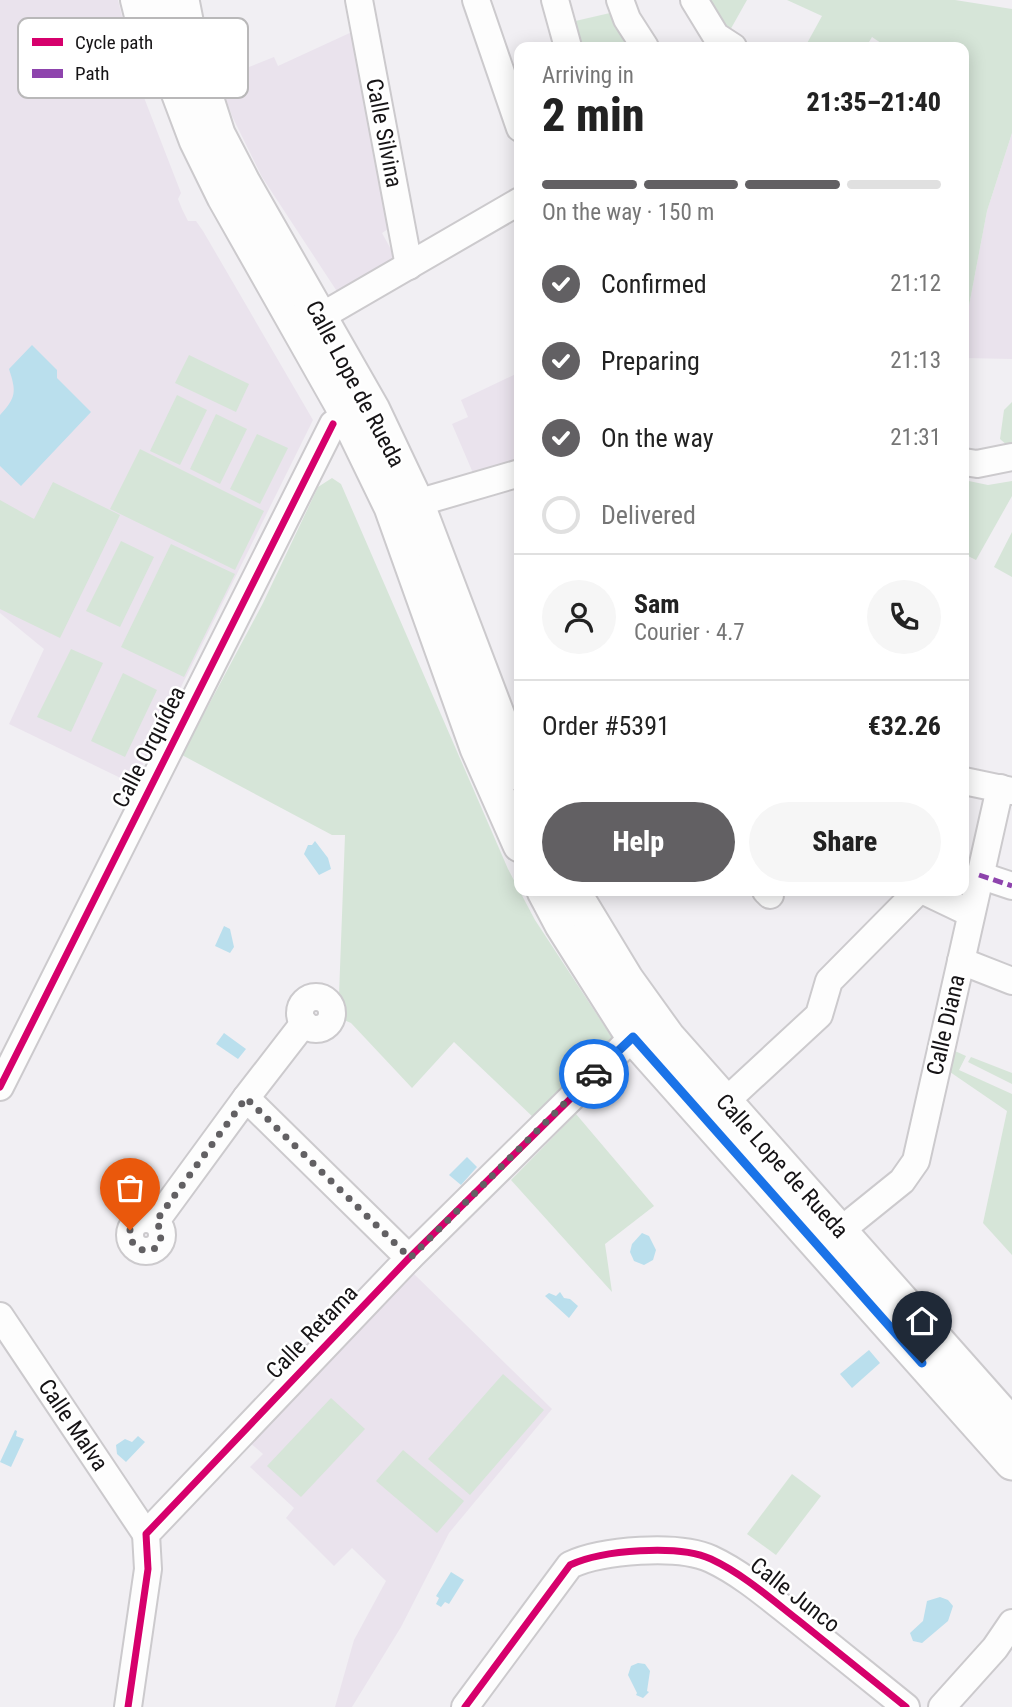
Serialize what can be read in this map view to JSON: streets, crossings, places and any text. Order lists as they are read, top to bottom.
{
  "streets": {
    "main road": ["Calle Lope de Rueda"],
    "street": [
      "Calle Silvina",
      "Calle Orquídea",
      "Calle Diana",
      "Calle Retama",
      "Calle Malva",
      "Calle Junco"
    ]
  },
  "crossings": [
    ["Calle Lope de Rueda", "Calle Orquídea"],
    ["Calle Lope de Rueda", "Calle Diana"],
    ["Calle Lope de Rueda", "Calle Retama"],
    ["Calle Retama", "Calle Malva"]
  ],
  "legend": ["Cycle path", "Path"],
  "page": {
    "heading": ["2 min", "Arriving in", "21:35–21:40"],
    "panel": [
      "Sam",
      "Courier · 4.7",
      "Order #5391",
      "€32.26"
    ],
    "bar": "On the way · 150 m",
    "list": [
      ["Confirmed", "21:12"],
      ["Preparing", "21:13"],
      ["On the way", "21:31"],
      "Delivered"
    ],
    "buttons": ["Help", "Share"]
  }
}
